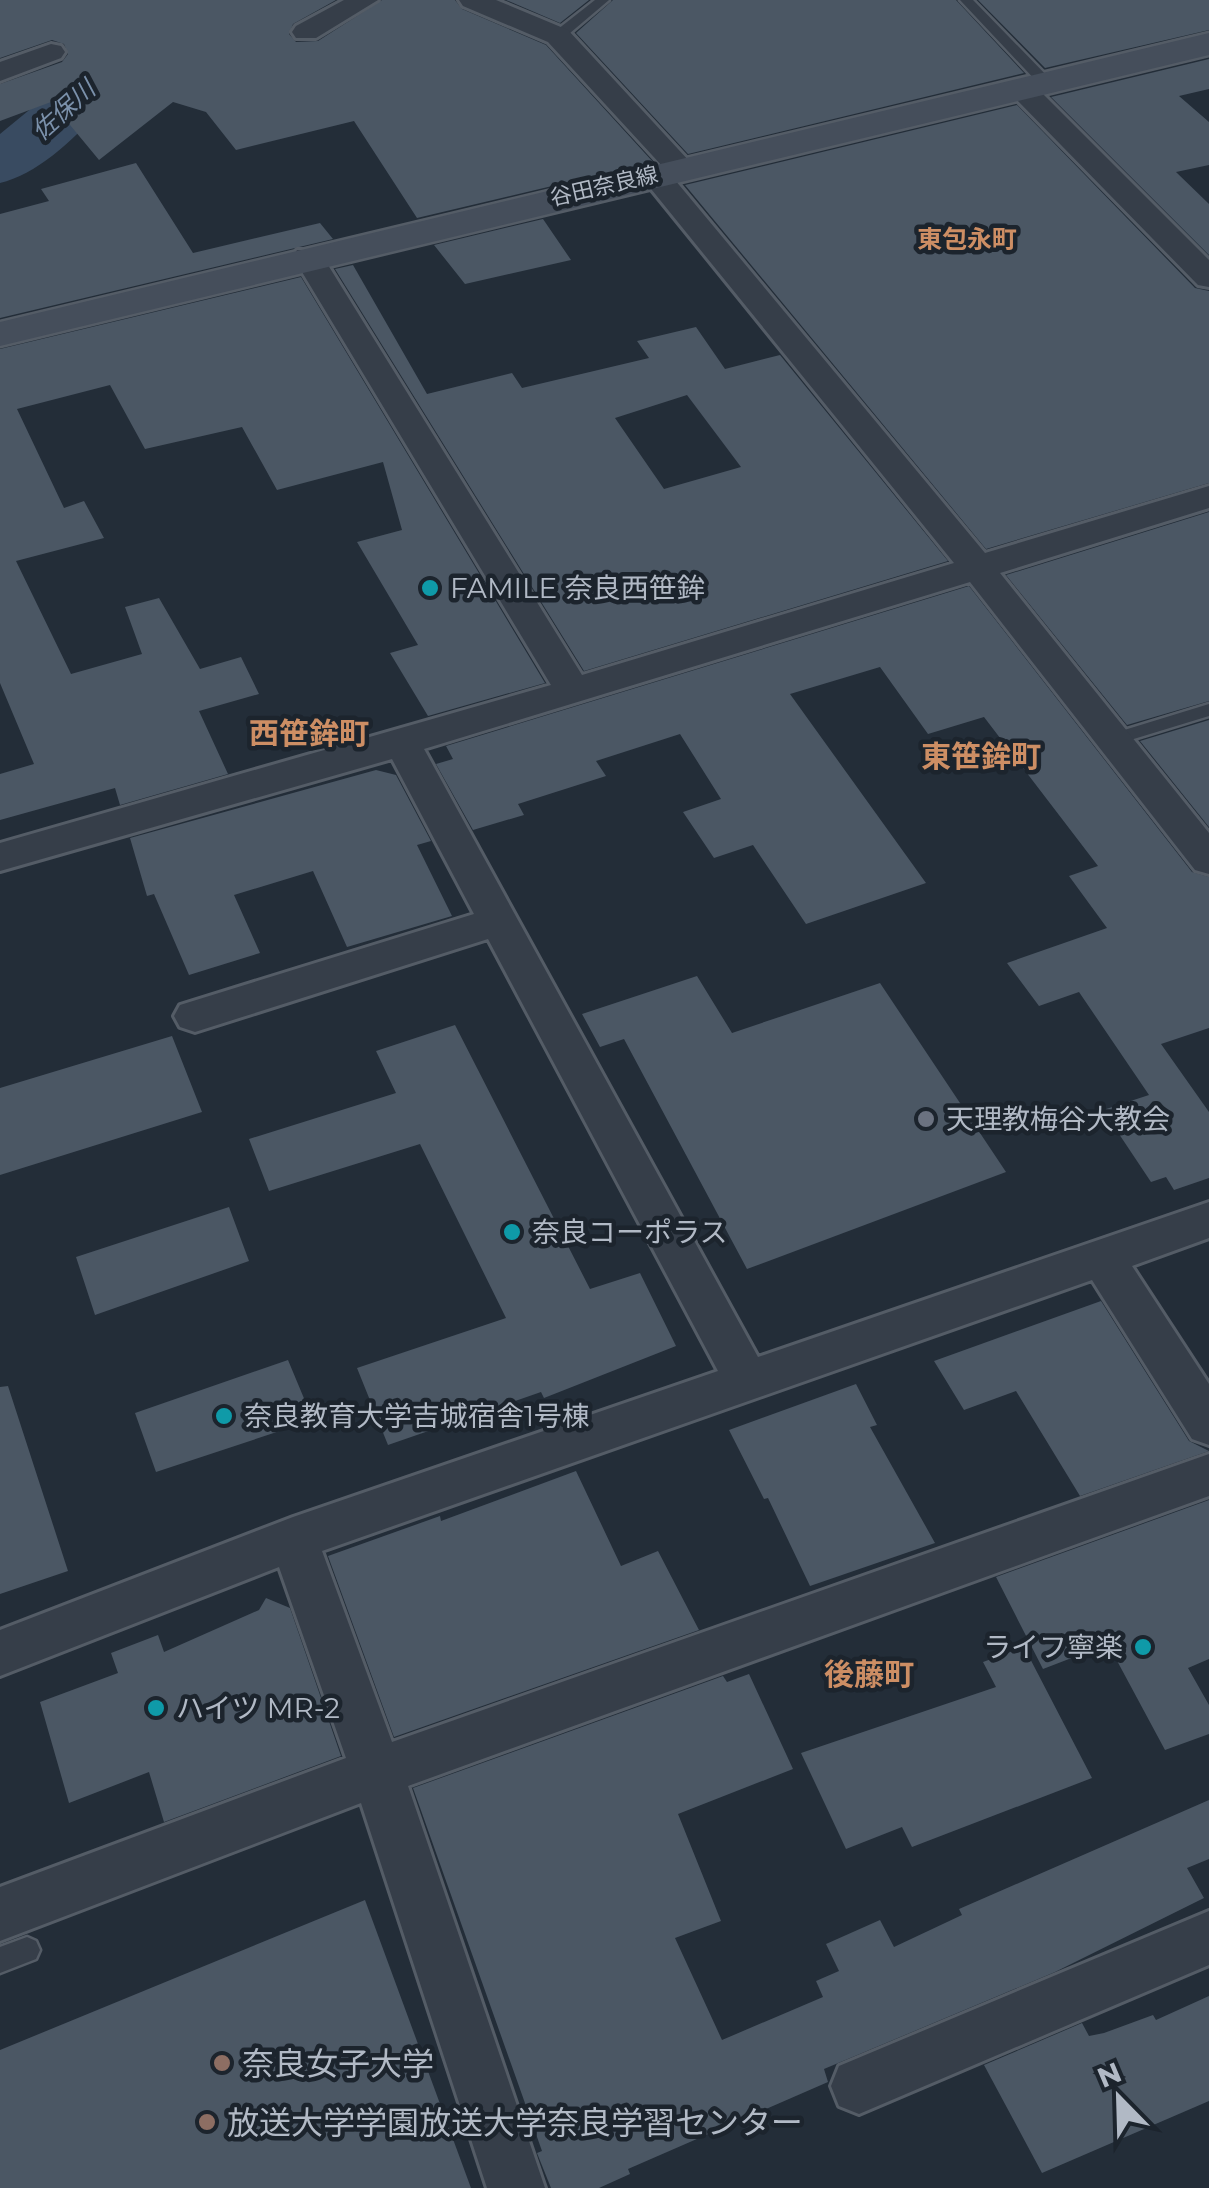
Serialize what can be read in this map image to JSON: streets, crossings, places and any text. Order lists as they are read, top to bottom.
{
  "streets": {
    "main road": ["谷田奈良線"]
  },
  "districts": [
    "東包永町",
    "西笹鉾町",
    "東笹鉾町",
    "後藤町"
  ],
  "water": ["佐保川"],
  "places": [
    "FAMILE 奈良西笹鉾",
    "天理教梅谷大教会",
    "奈良コーポラス",
    "奈良教育大学吉城宿舎1号棟",
    "ライフ寧楽",
    "ハイツ MR-2",
    "奈良女子大学",
    "放送大学学園放送大学奈良学習センター"
  ],
  "north": "top left"
}
